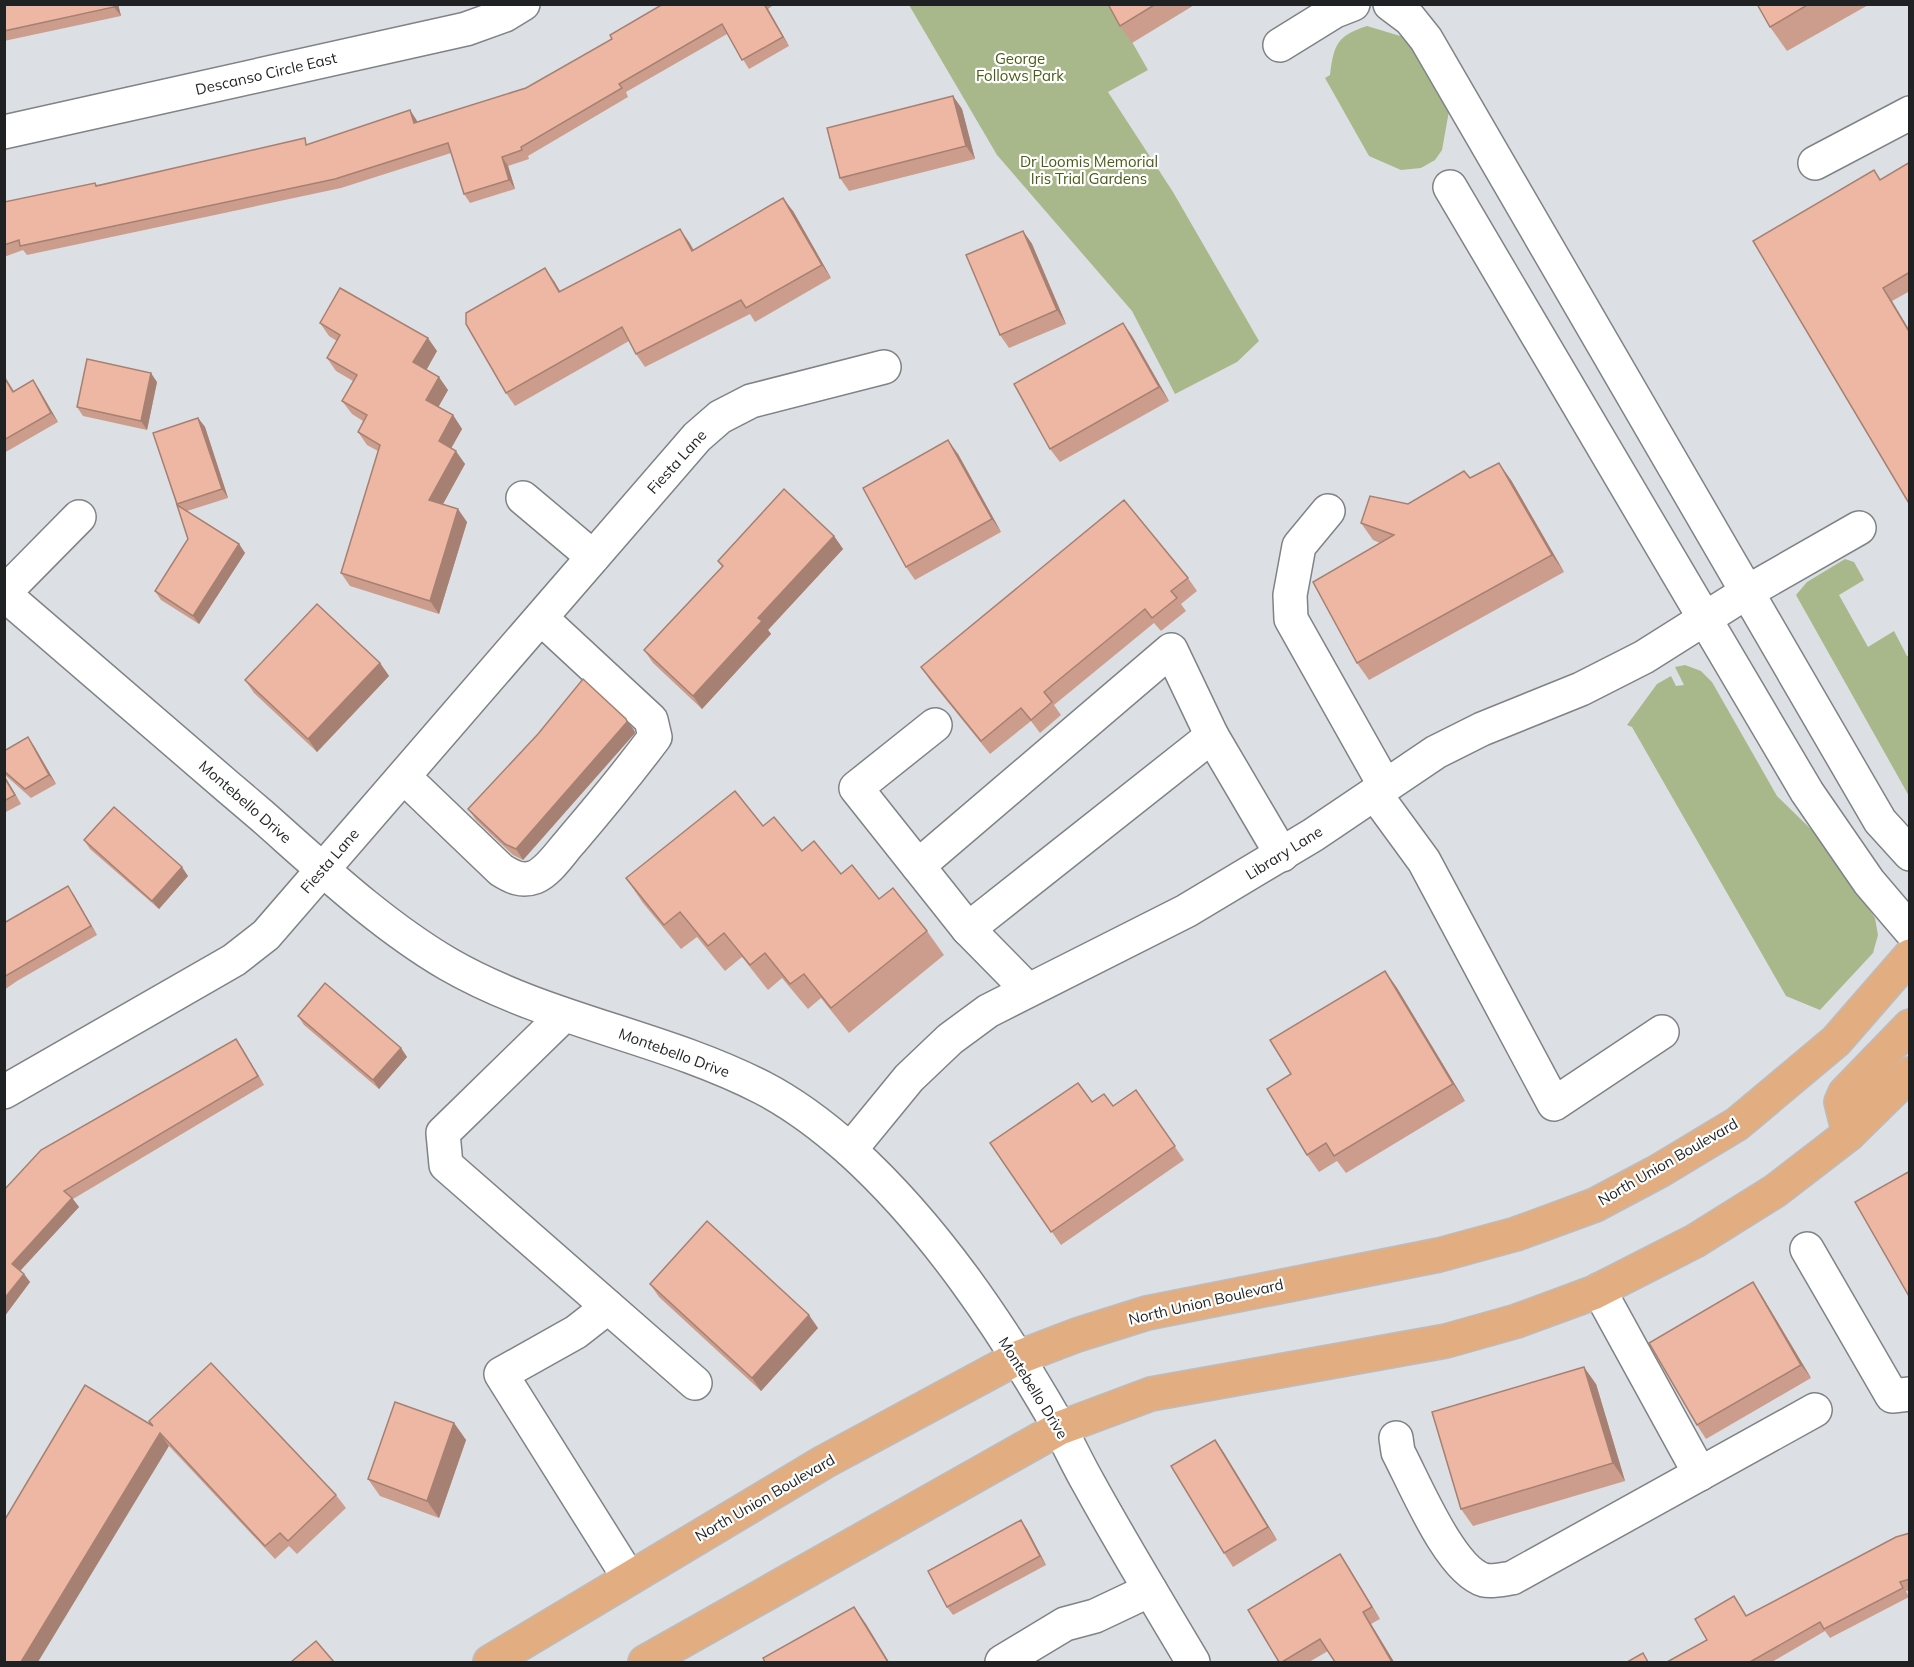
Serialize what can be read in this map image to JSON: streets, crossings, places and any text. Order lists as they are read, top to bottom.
{
  "streets": {
    "main road": ["North Union Boulevard"],
    "street": [
      "Descanso Circle East",
      "Fiesta Lane",
      "Montebello Drive",
      "Library Lane"
    ]
  },
  "crossings": [
    ["Fiesta Lane", "Montebello Drive"],
    ["Montebello Drive", "Library Lane"],
    ["Montebello Drive", "North Union Boulevard"]
  ],
  "parks": ["George Follows Park", "Dr Loomis Memorial Iris Trial Gardens"]
}
